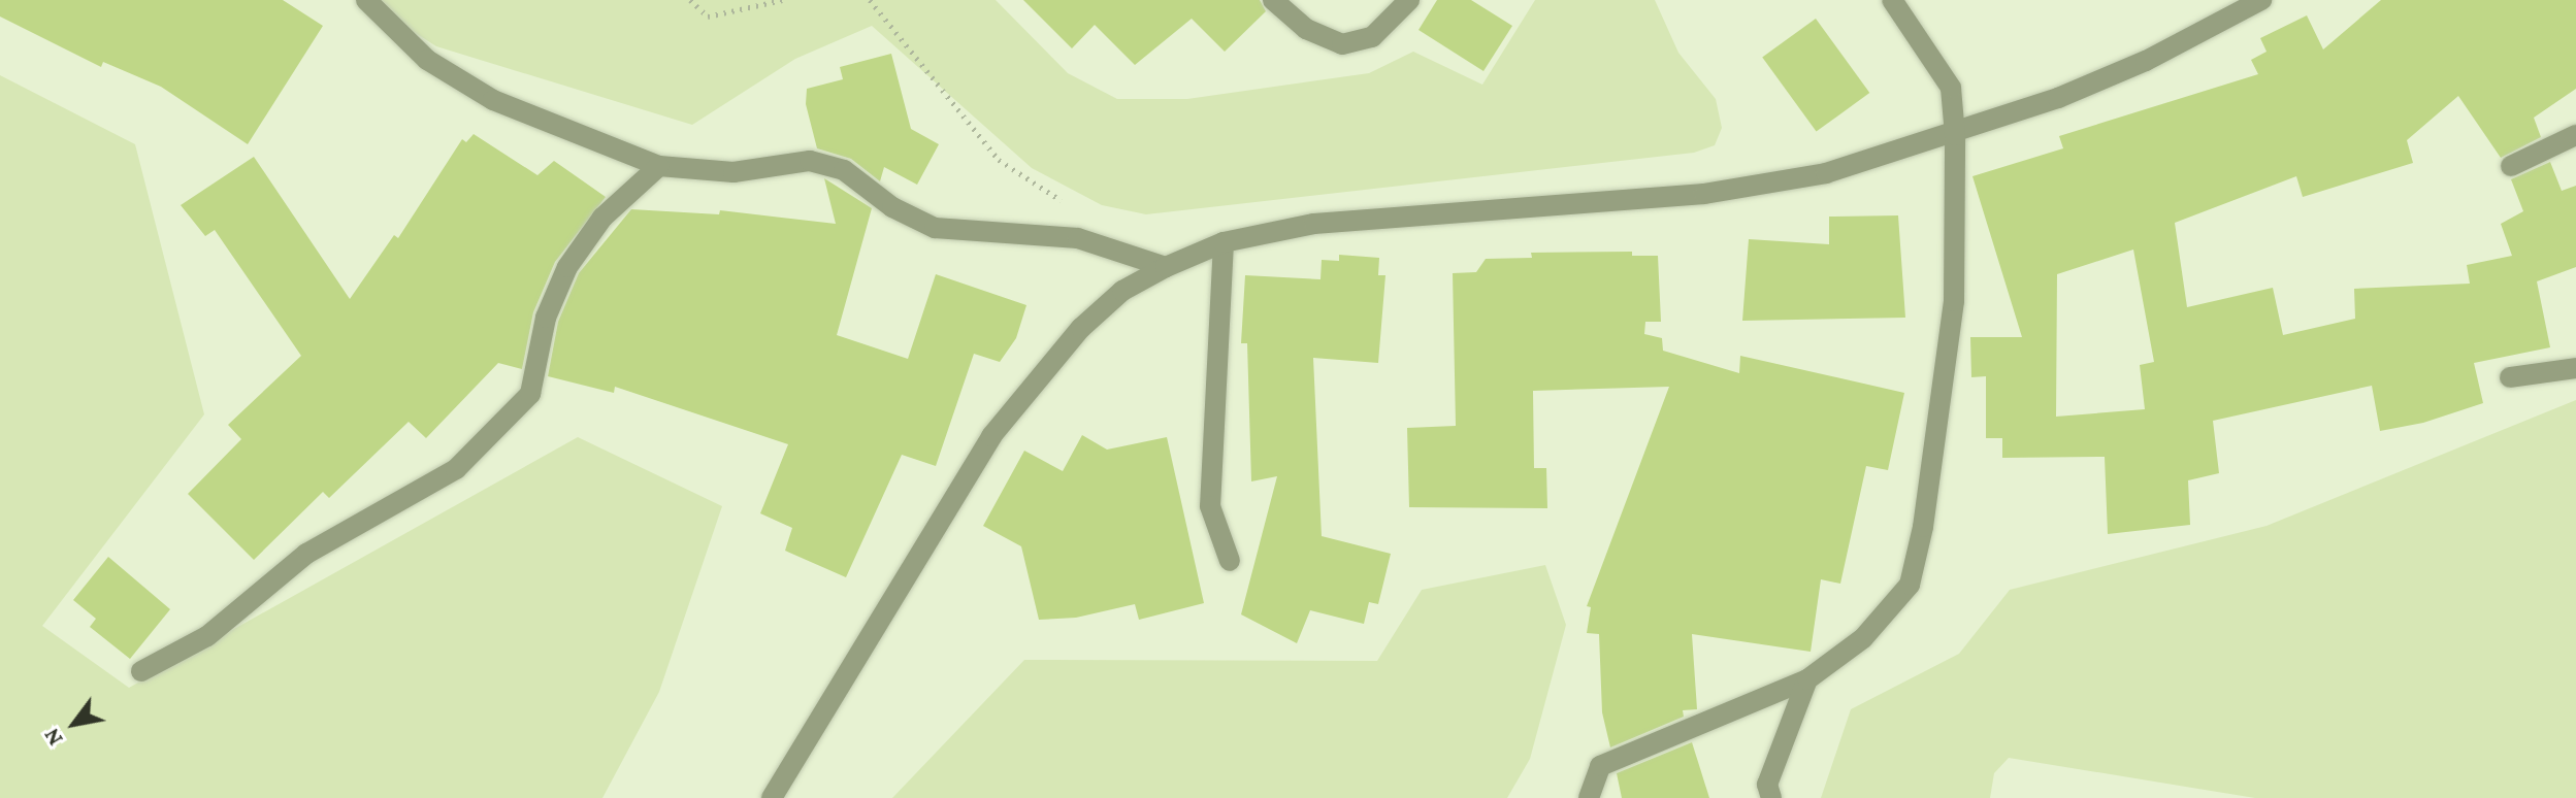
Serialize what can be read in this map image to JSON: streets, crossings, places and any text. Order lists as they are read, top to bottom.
{
  "north": "bottom left"
}
